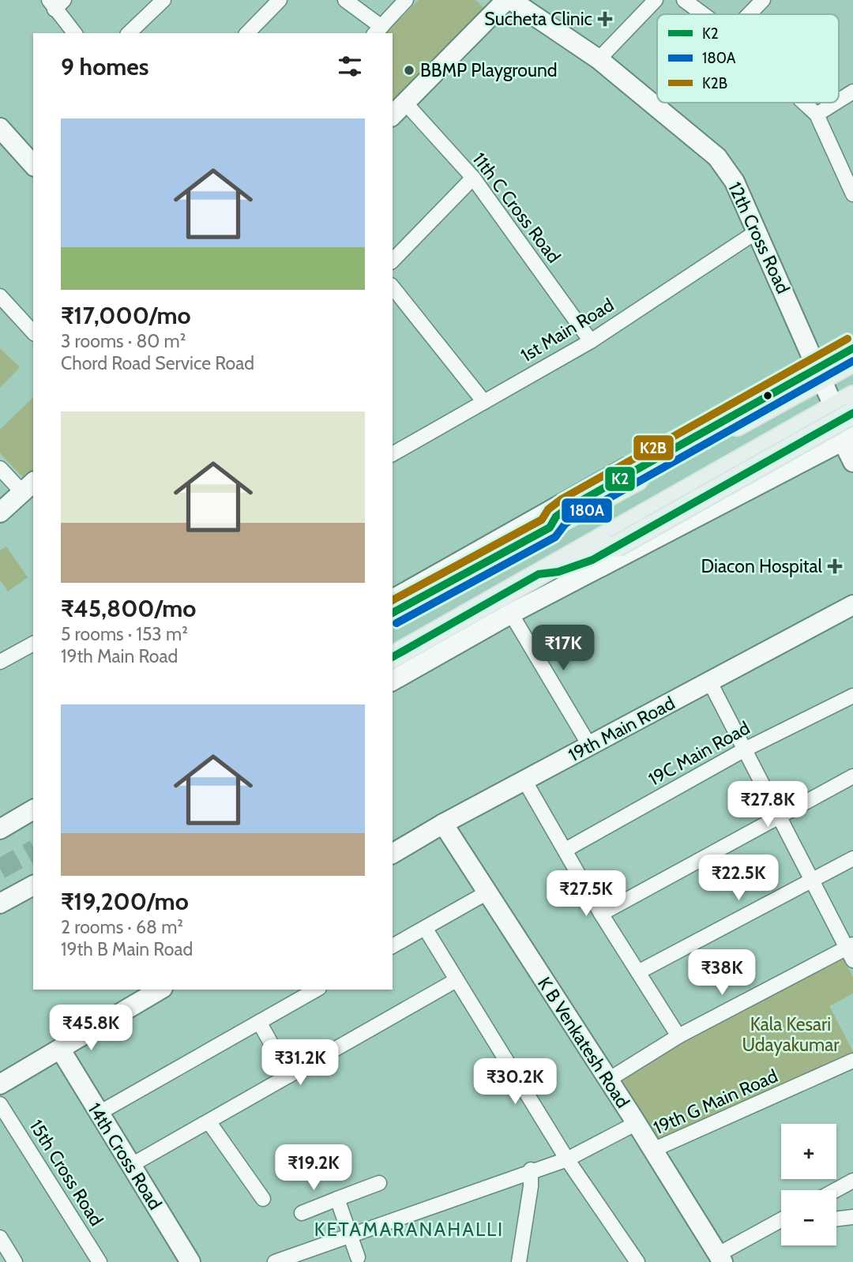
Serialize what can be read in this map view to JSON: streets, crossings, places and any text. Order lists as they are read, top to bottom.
{
  "streets": {
    "street": [
      "11th C Cross Road",
      "12th Cross Road",
      "1st Main Road",
      "19th Main Road",
      "19C Main Road",
      "K B Venkatesh Road",
      "19th G Main Road",
      "14th Cross Road",
      "15th Cross Road"
    ]
  },
  "crossings": [
    ["11th C Cross Road", "1st Main Road"],
    ["12th Cross Road", "1st Main Road"],
    ["19th Main Road", "K B Venkatesh Road"],
    ["K B Venkatesh Road", "19th G Main Road"]
  ],
  "districts": ["KETAMARANAHALLI"],
  "parks": ["Kala Kesari Udayakumar"],
  "places": {
    "health": ["Sucheta Clinic", "Diacon Hospital"],
    "other": ["BBMP Playground"]
  },
  "lines": ["transit line K2B", "transit line K2", "transit line 180A"],
  "legend": ["K2", "180A", "K2B"],
  "page": {
    "heading": "9 homes",
    "list": [
      {
        "name": "₹17,000/mo",
        "note": "3 rooms · 80 m² · Chord Road Service Road"
      },
      {
        "name": "₹45,800/mo",
        "note": "5 rooms · 153 m² · 19th Main Road"
      },
      {
        "name": "₹19,200/mo",
        "note": "2 rooms · 68 m² · 19th B Main Road"
      }
    ],
    "price": [
      "₹17K",
      "₹27.8K",
      "₹22.5K",
      "₹27.5K",
      "₹38K",
      "₹45.8K",
      "₹31.2K",
      "₹30.2K",
      "₹19.2K"
    ],
    "map_buttons": ["+", "−"]
  }
}
